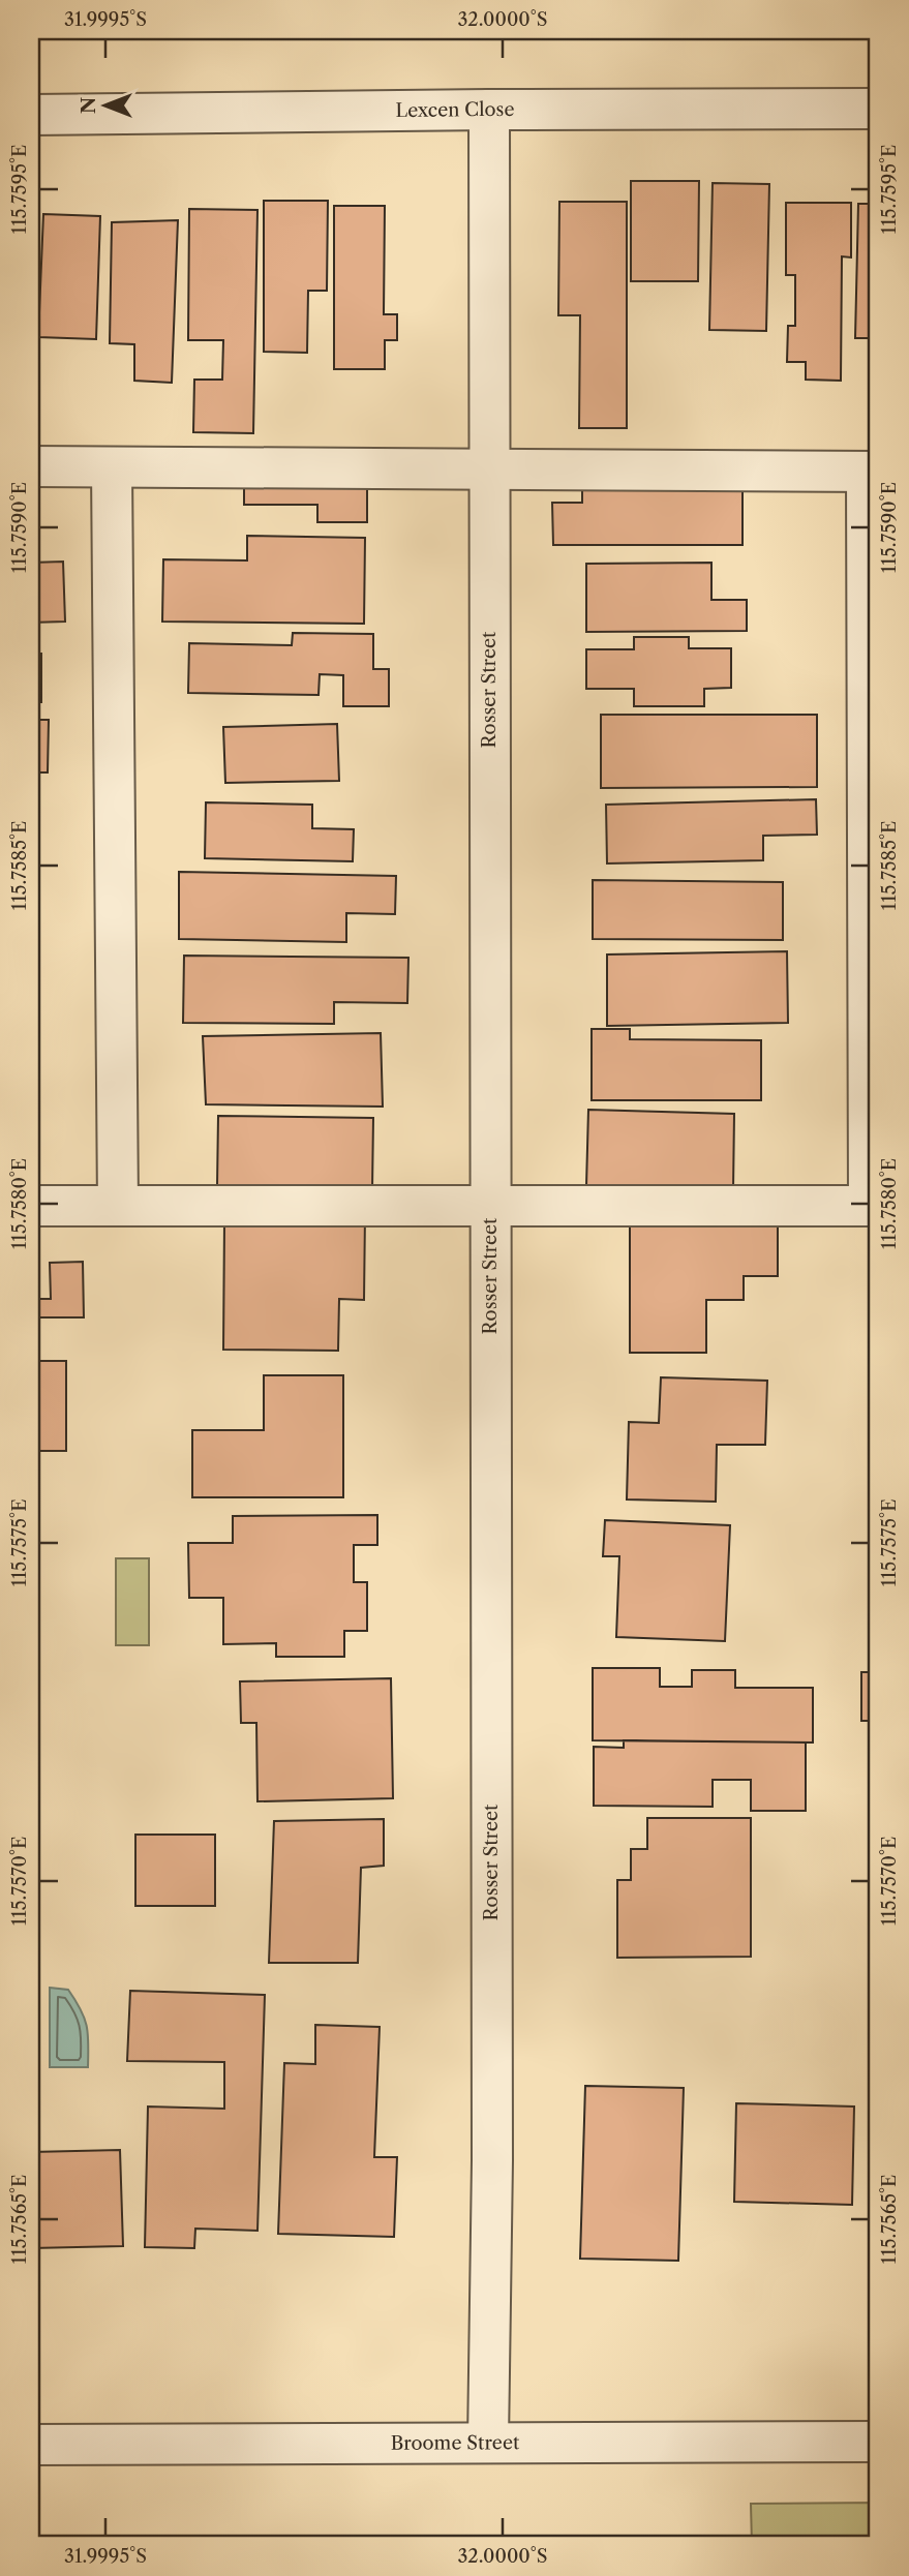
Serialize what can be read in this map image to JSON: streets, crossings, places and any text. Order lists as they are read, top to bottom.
{
  "streets": {
    "street": ["Lexcen Close", "Rosser Street", "Broome Street"]
  },
  "crossings": [
    ["Lexcen Close", "Rosser Street"],
    ["Rosser Street", "Broome Street"]
  ],
  "north": "left",
  "coordinates": [
    "31.9995°S",
    "32.0000°S",
    "115.7595°E",
    "115.7590°E",
    "115.7585°E",
    "115.7580°E",
    "115.7575°E",
    "115.7570°E",
    "115.7565°E"
  ]
}
